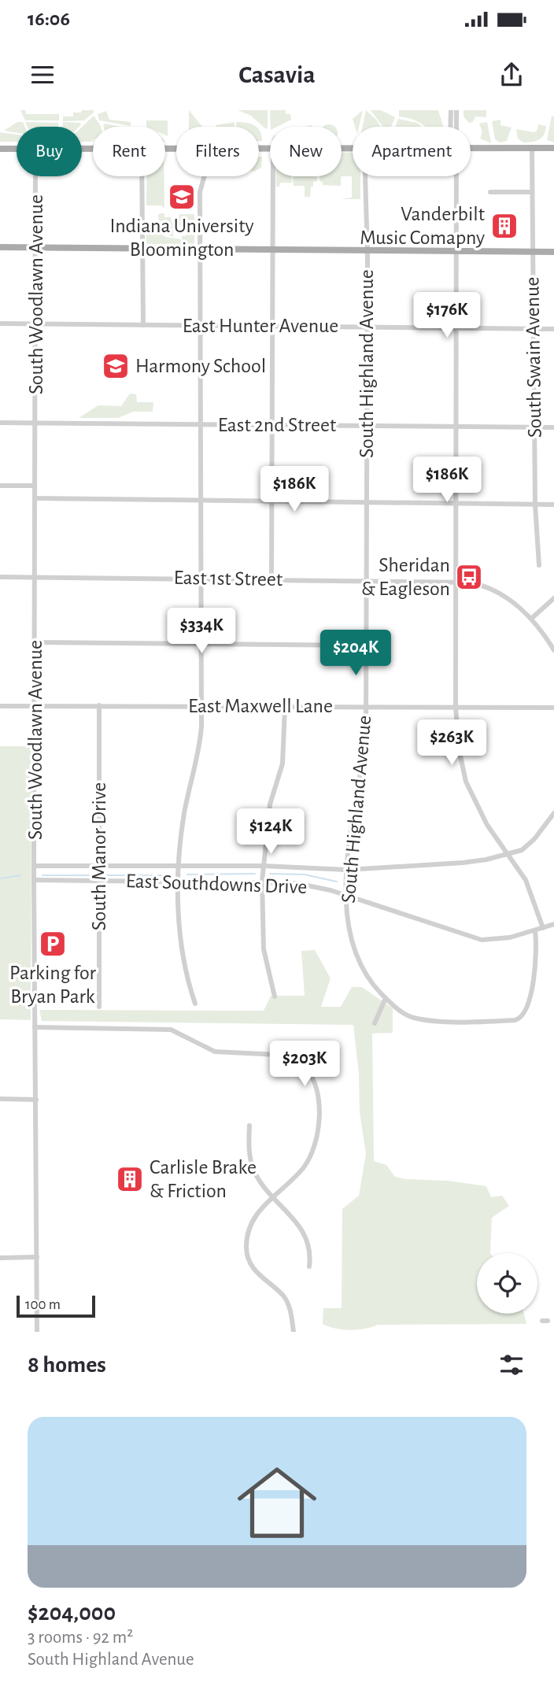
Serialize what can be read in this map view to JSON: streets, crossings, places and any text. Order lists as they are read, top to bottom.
{
  "streets": {
    "street": [
      "South Woodlawn Avenue",
      "East Hunter Avenue",
      "South Swain Avenue",
      "South Highland Avenue",
      "East 2nd Street",
      "East 1st Street",
      "East Maxwell Lane",
      "South Manor Drive",
      "East Southdowns Drive"
    ]
  },
  "crossings": [
    ["South Woodlawn Avenue", "East Hunter Avenue"],
    ["South Woodlawn Avenue", "East 2nd Street"],
    ["South Woodlawn Avenue", "East 1st Street"],
    ["South Woodlawn Avenue", "East Maxwell Lane"],
    ["South Woodlawn Avenue", "East Southdowns Drive"],
    ["East Hunter Avenue", "South Swain Avenue"],
    ["East Hunter Avenue", "South Highland Avenue"],
    ["South Swain Avenue", "East 2nd Street"],
    ["South Highland Avenue", "East 2nd Street"],
    ["South Highland Avenue", "East 1st Street"],
    ["South Highland Avenue", "East Maxwell Lane"],
    ["South Highland Avenue", "East Southdowns Drive"],
    ["East Maxwell Lane", "South Manor Drive"],
    ["South Manor Drive", "East Southdowns Drive"]
  ],
  "places": {
    "school or university": ["Indiana University Bloomington", "Harmony School"],
    "building": ["Vanderbilt Music Comapny", "Carlisle Brake & Friction"],
    "bus stop": ["Sheridan & Eagleson"],
    "parking": ["Parking for Bryan Park"]
  },
  "scale_bar": "100 m",
  "page": {
    "status": "16:06",
    "header": "Casavia",
    "chip": [
      "Buy",
      "Rent",
      "Filters",
      "New",
      "Apartment"
    ],
    "price": [
      "$176K",
      "$186K",
      "$186K",
      "$334K",
      "$204K",
      "$263K",
      "$124K",
      "$203K"
    ],
    "scale": "100 m",
    "heading": "8 homes",
    "list": [
      {
        "name": "$204,000",
        "note": "3 rooms · 92 m² · South Highland Avenue"
      }
    ]
  }
}
